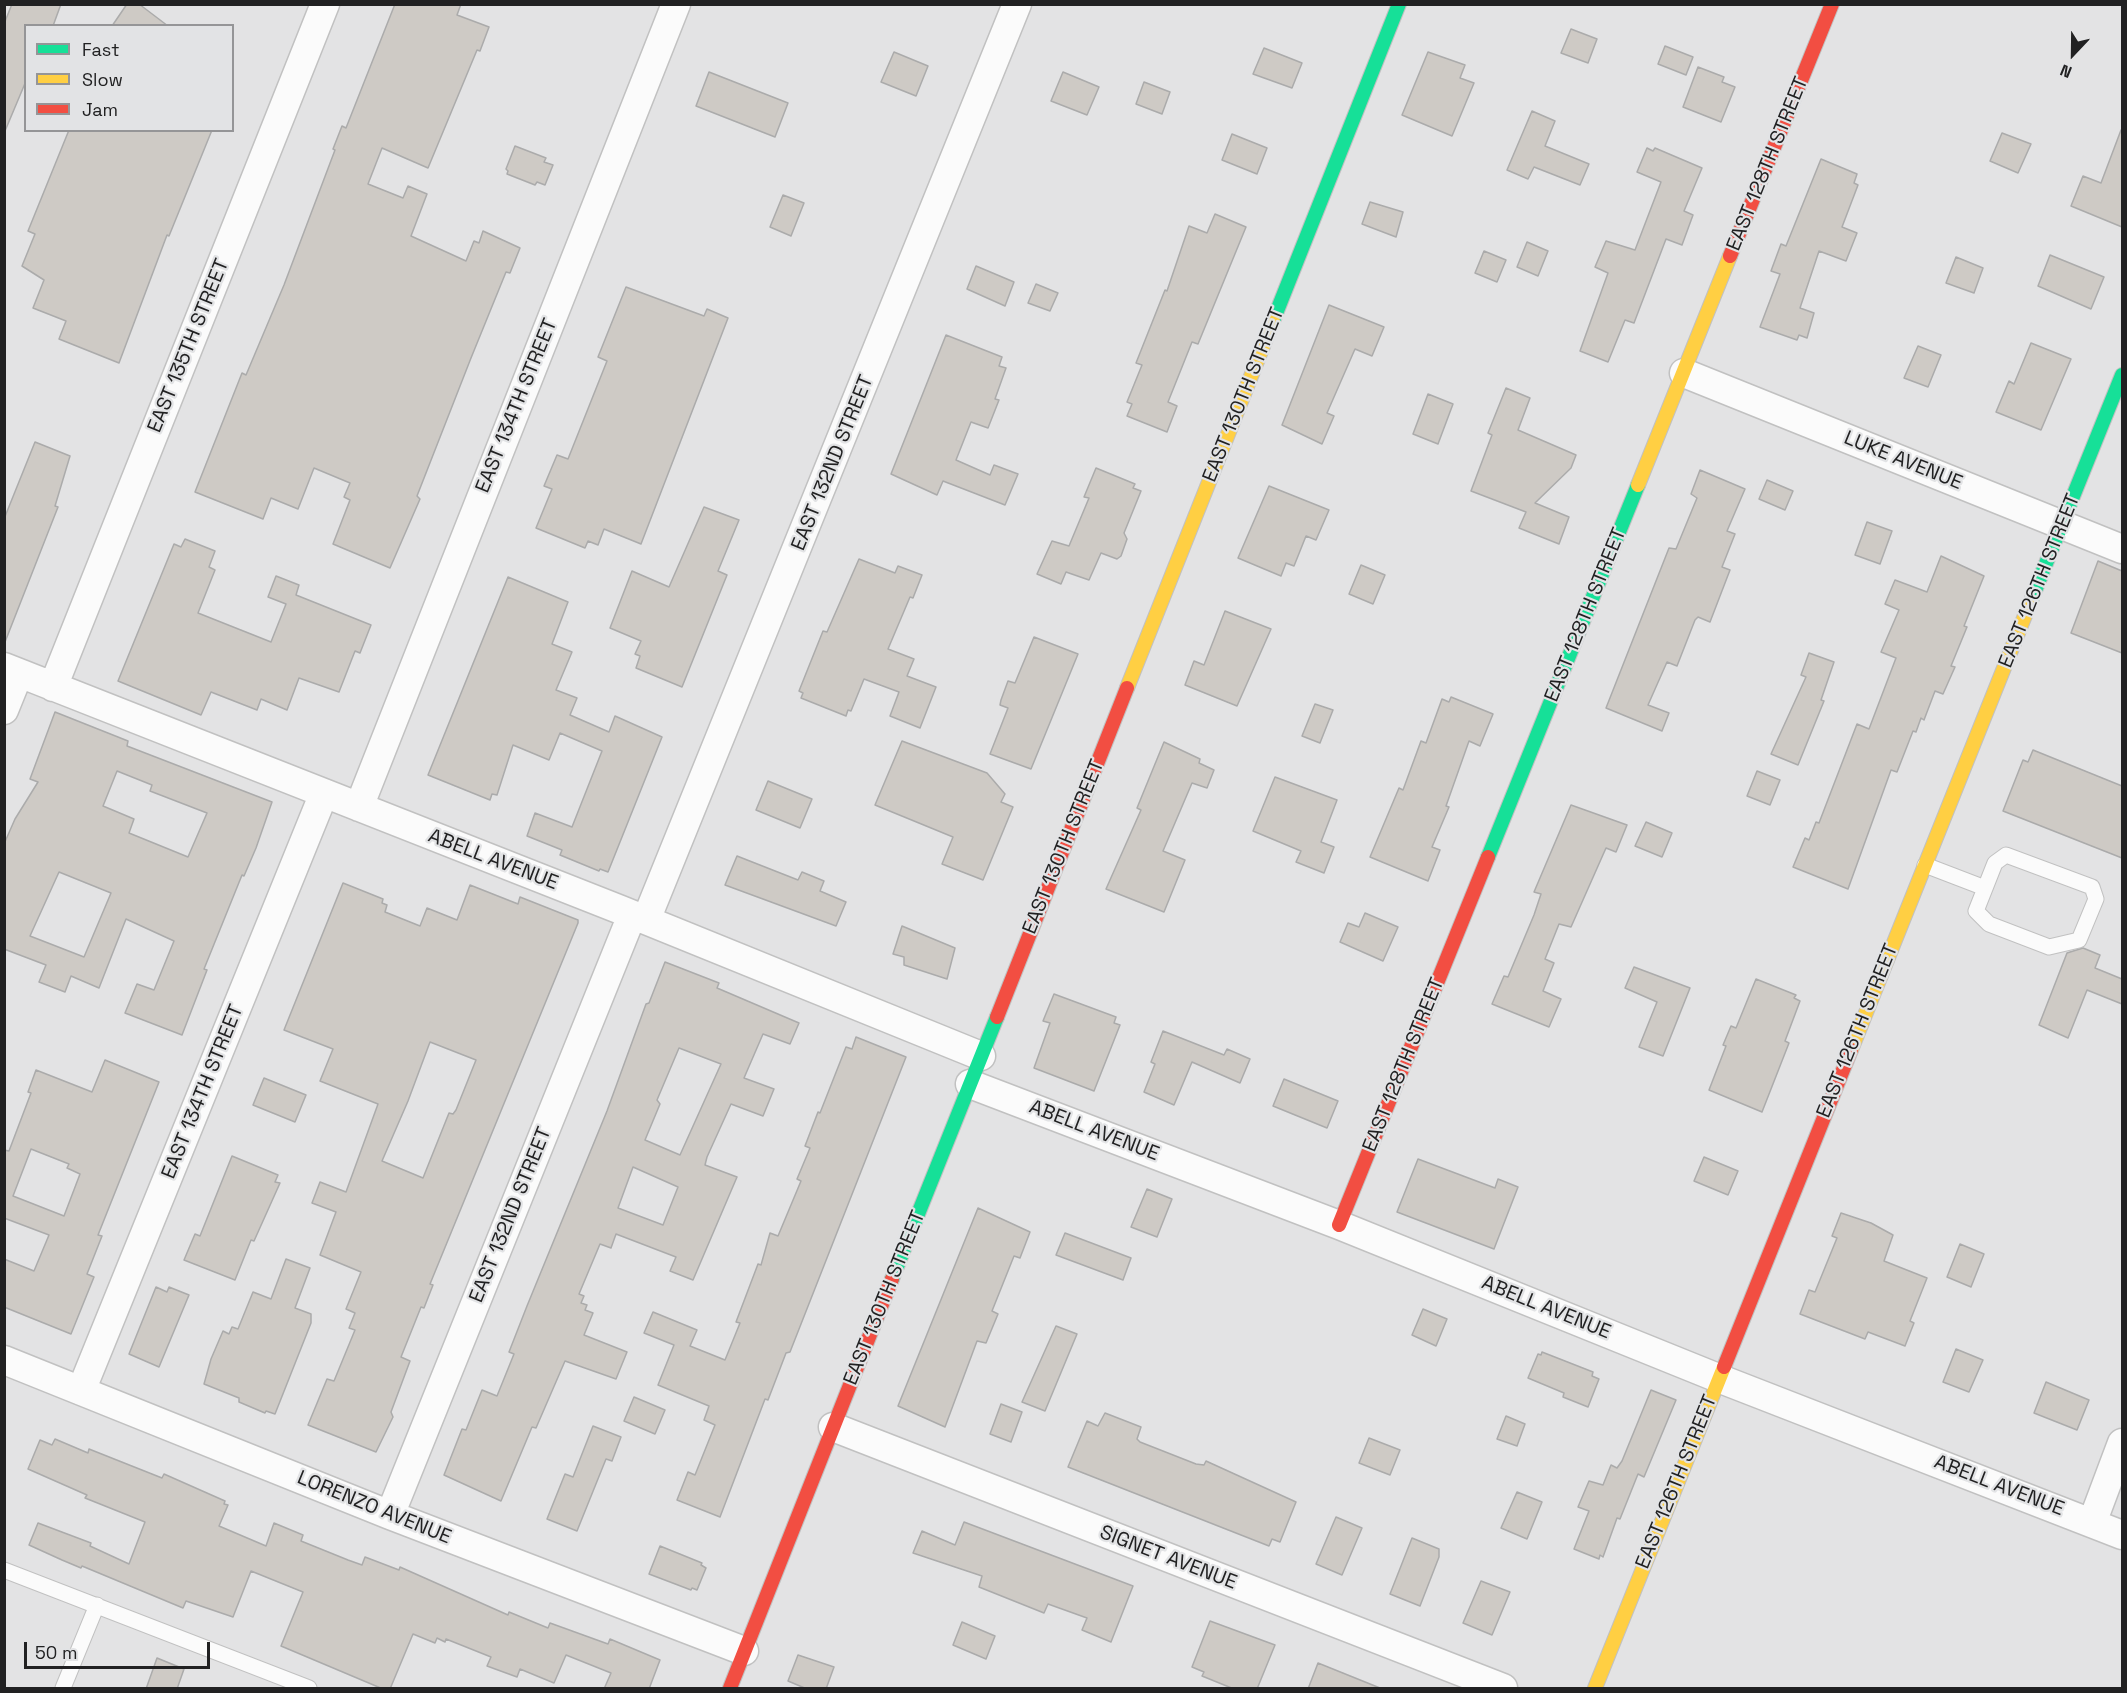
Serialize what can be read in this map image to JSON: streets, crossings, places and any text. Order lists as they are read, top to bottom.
{
  "streets": {
    "street": [
      "EAST 128TH STREET",
      "EAST 135TH STREET",
      "EAST 130TH STREET",
      "EAST 134TH STREET",
      "LUKE AVENUE",
      "EAST 132ND STREET",
      "EAST 126TH STREET",
      "ABELL AVENUE",
      "LORENZO AVENUE",
      "SIGNET AVENUE"
    ]
  },
  "crossings": [
    ["EAST 128TH STREET", "LUKE AVENUE"],
    ["EAST 128TH STREET", "ABELL AVENUE"],
    ["EAST 135TH STREET", "ABELL AVENUE"],
    ["EAST 130TH STREET", "ABELL AVENUE"],
    ["EAST 130TH STREET", "LORENZO AVENUE"],
    ["EAST 130TH STREET", "SIGNET AVENUE"],
    ["EAST 134TH STREET", "ABELL AVENUE"],
    ["EAST 134TH STREET", "LORENZO AVENUE"],
    ["LUKE AVENUE", "EAST 126TH STREET"],
    ["EAST 132ND STREET", "ABELL AVENUE"],
    ["EAST 132ND STREET", "LORENZO AVENUE"],
    ["EAST 126TH STREET", "ABELL AVENUE"]
  ],
  "legend": ["Fast", "Slow", "Jam"],
  "scale_bar": "50 m",
  "north": "bottom"
}
